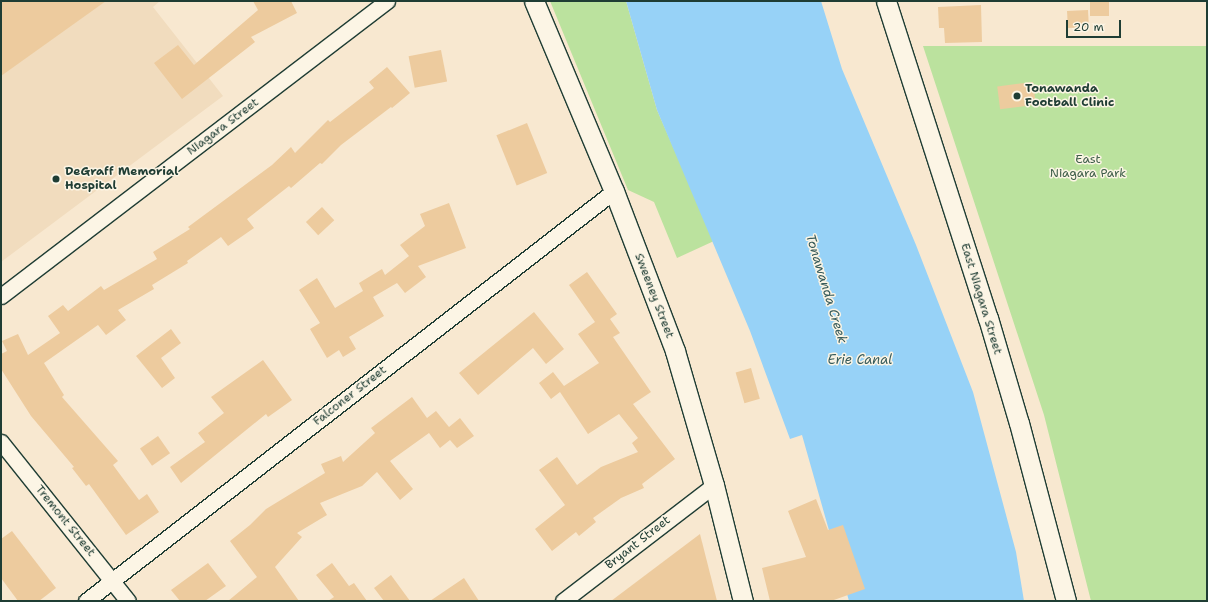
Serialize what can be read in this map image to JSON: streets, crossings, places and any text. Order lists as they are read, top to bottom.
{
  "streets": {
    "street": [
      "Niagara Street",
      "Sweeney Street",
      "East Niagara Street",
      "Falconer Street",
      "Tremont Street",
      "Bryant Street"
    ]
  },
  "crossings": [
    ["Sweeney Street", "Falconer Street"],
    ["Sweeney Street", "Bryant Street"],
    ["Falconer Street", "Tremont Street"]
  ],
  "water": ["Tonawanda Creek", "Erie Canal"],
  "parks": ["East Niagara Park"],
  "places": ["Tonawanda Football Clinic", "DeGraff Memorial Hospital"],
  "scale_bar": "20 m"
}
